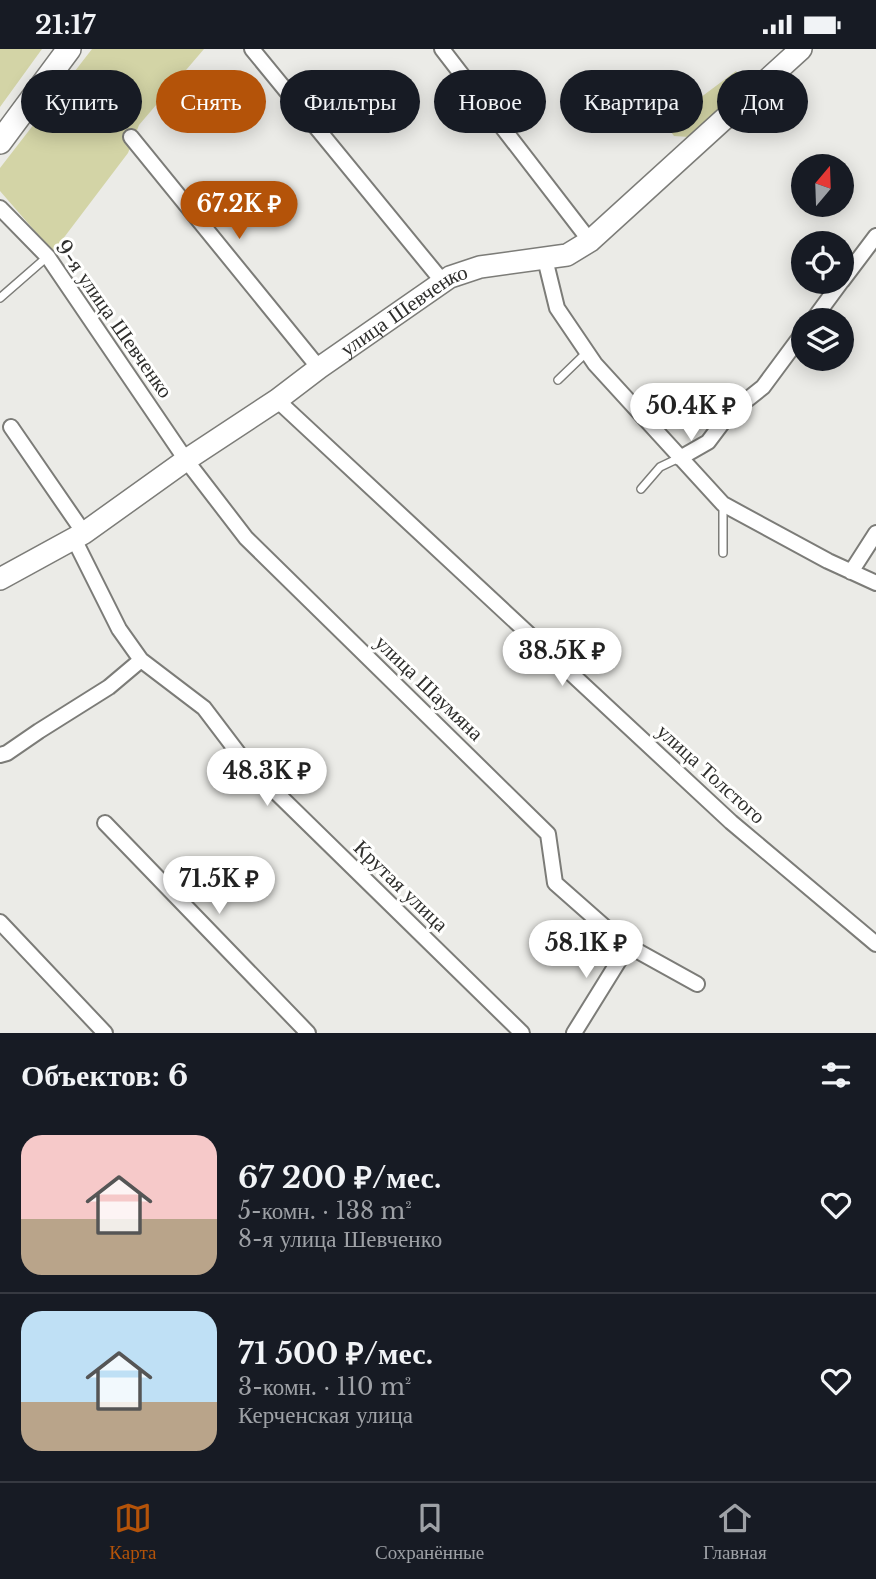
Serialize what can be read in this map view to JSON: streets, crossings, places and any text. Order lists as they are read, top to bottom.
{
  "streets": {
    "main road": ["улица Шевченко"],
    "street": [
      "9-я улица Шевченко",
      "улица Шаумяна",
      "улица Толстого",
      "Крутая улица"
    ]
  },
  "crossings": [
    ["улица Шевченко", "9-я улица Шевченко"],
    ["улица Шевченко", "улица Шаумяна"],
    ["улица Шевченко", "улица Толстого"],
    ["улица Шевченко", "Крутая улица"],
    ["9-я улица Шевченко", "улица Шаумяна"]
  ],
  "north": "top",
  "page": {
    "status": "21:17",
    "chip": [
      "Купить",
      "Снять",
      "Фильтры",
      "Новое",
      "Квартира",
      "Дом"
    ],
    "price": [
      "67.2K ₽",
      "50.4K ₽",
      "38.5K ₽",
      "48.3K ₽",
      "71.5K ₽",
      "58.1K ₽"
    ],
    "heading": "Объектов: 6",
    "list": [
      {
        "name": "67 200 ₽/мес.",
        "note": "5-комн. · 138 m² · 8-я улица Шевченко"
      },
      {
        "name": "71 500 ₽/мес.",
        "note": "3-комн. · 110 m² · Керченская улица"
      }
    ],
    "tabs": ["Карта", "Сохранённые", "Главная"]
  }
}
